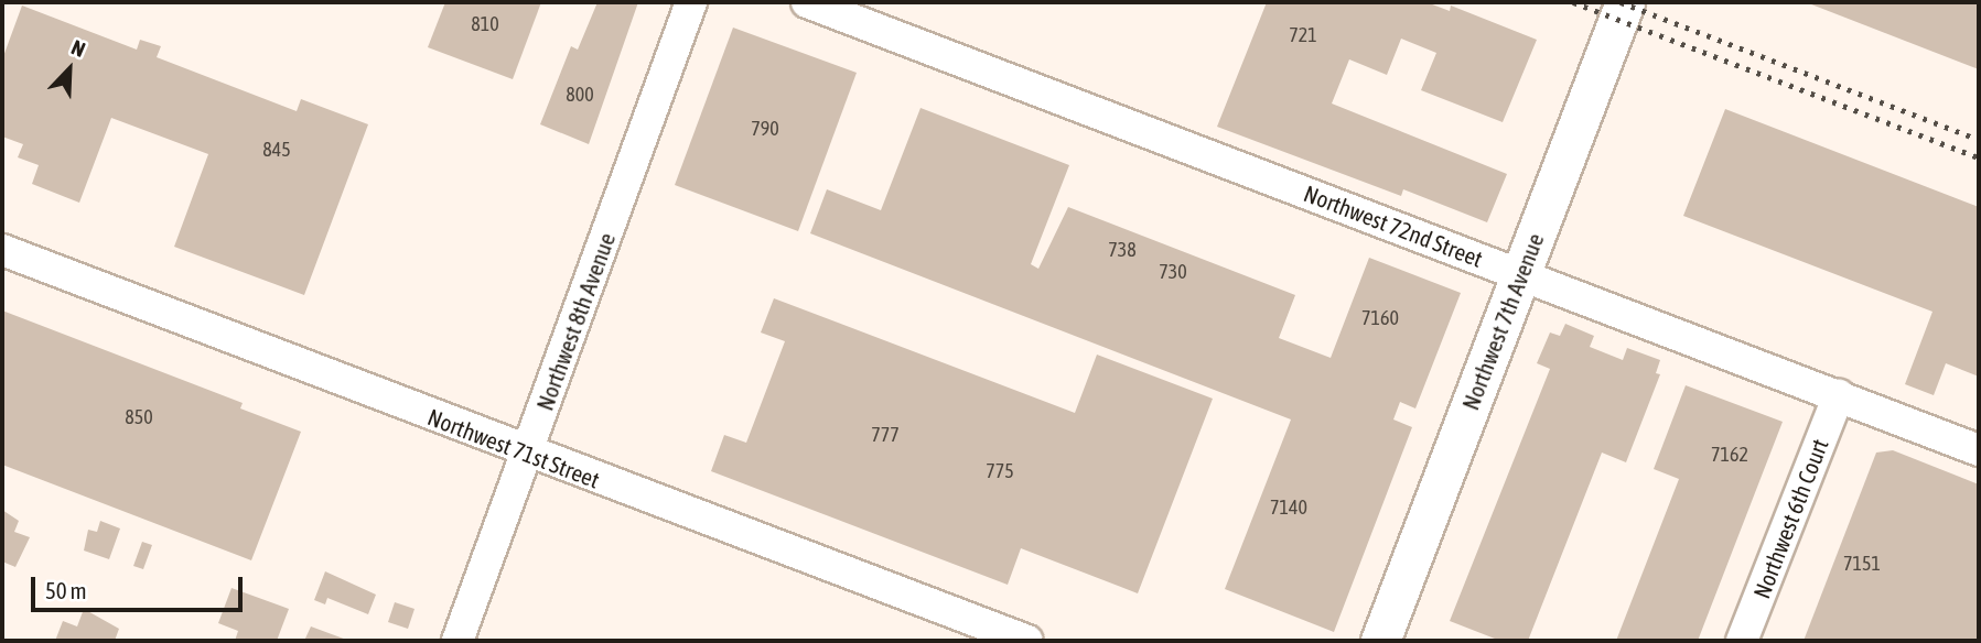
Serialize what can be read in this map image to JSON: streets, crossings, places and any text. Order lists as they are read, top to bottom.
{
  "streets": {
    "main road": ["Northwest 7th Avenue"],
    "street": [
      "Northwest 72nd Street",
      "Northwest 8th Avenue",
      "Northwest 71st Street",
      "Northwest 6th Court"
    ]
  },
  "crossings": [
    ["Northwest 72nd Street", "Northwest 7th Avenue"],
    ["Northwest 72nd Street", "Northwest 6th Court"],
    ["Northwest 8th Avenue", "Northwest 71st Street"]
  ],
  "house_numbers": [
    "810",
    "721",
    "800",
    "790",
    "845",
    "738",
    "730",
    "7160",
    "850",
    "777",
    "7162",
    "775",
    "7140",
    "7151"
  ],
  "scale_bar": "50 m",
  "north": "top right"
}
